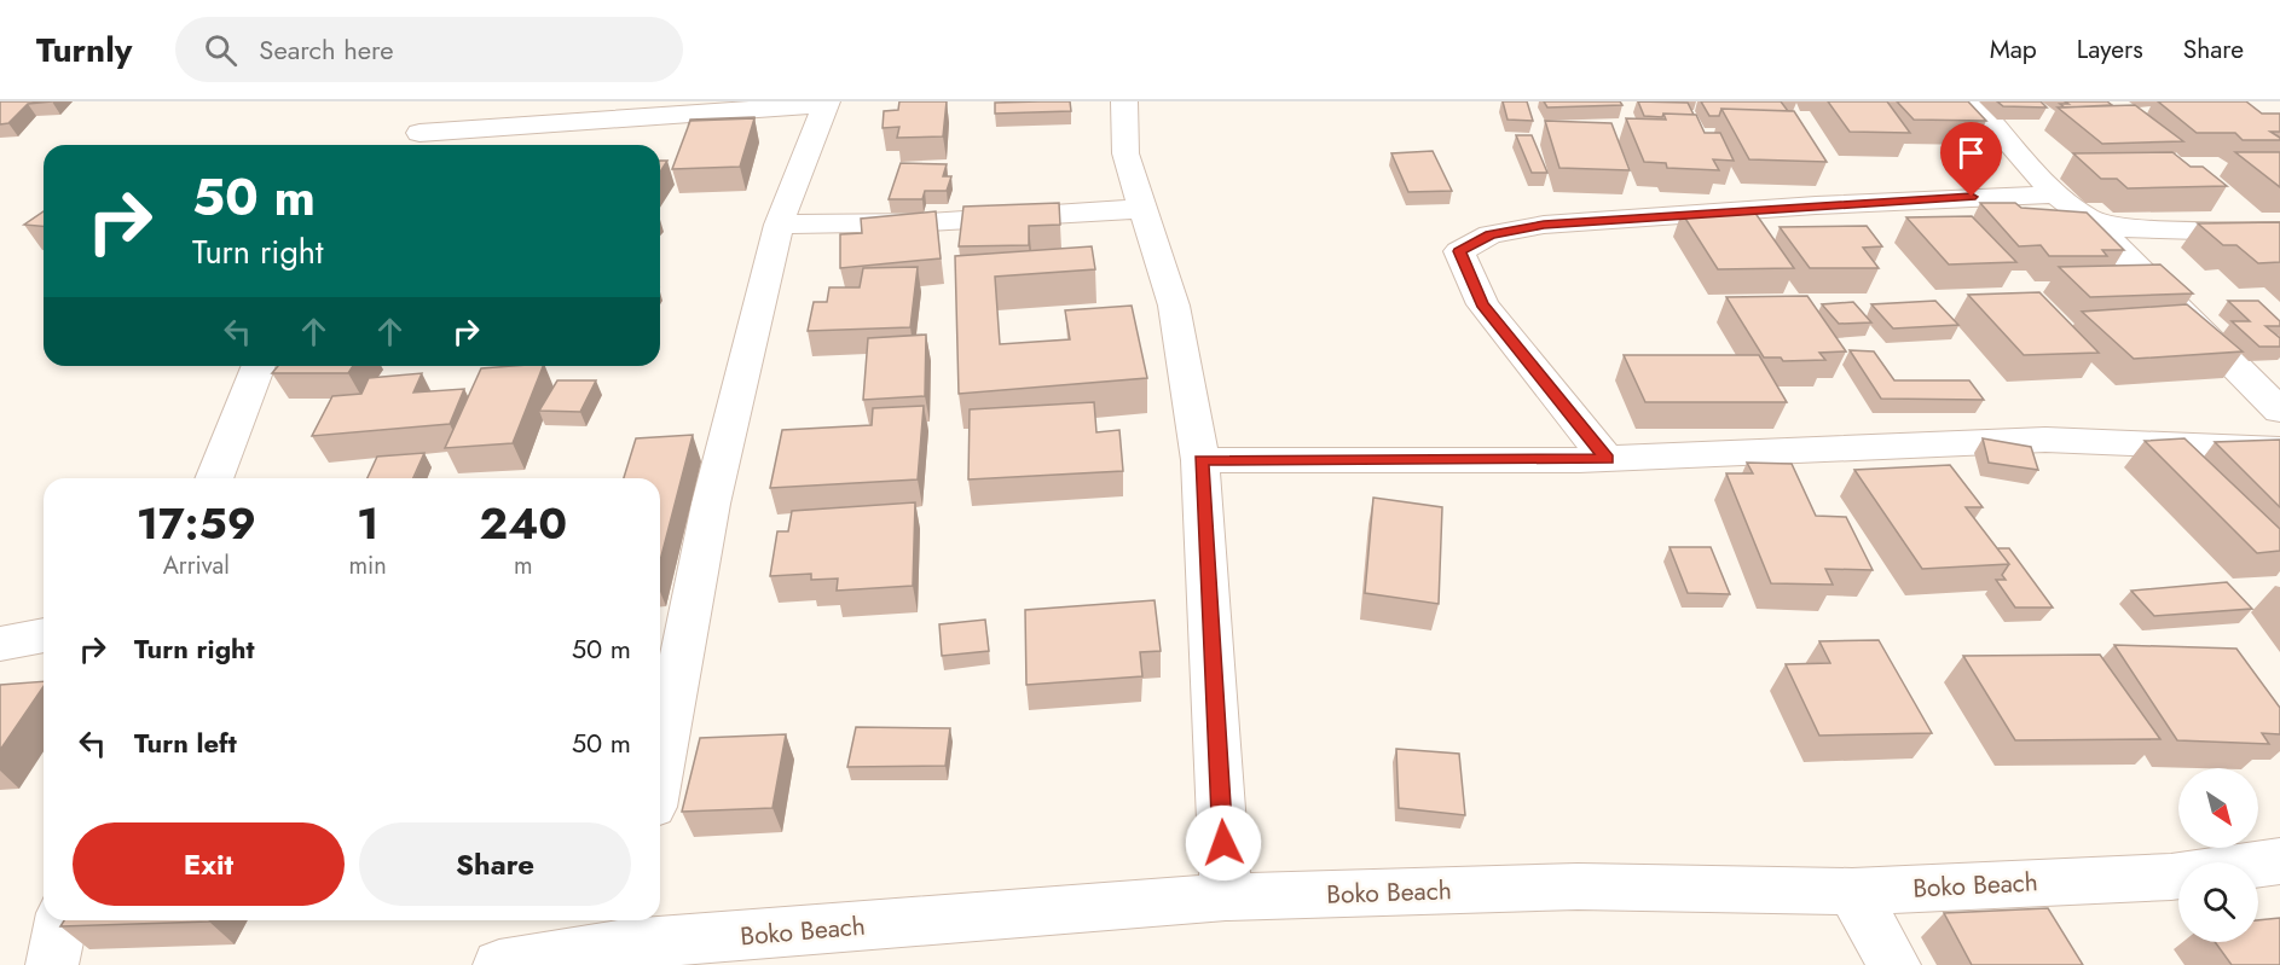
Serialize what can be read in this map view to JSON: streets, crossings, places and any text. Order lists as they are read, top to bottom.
{
  "streets": {
    "street": ["Boko Beach"]
  },
  "north": "bottom right",
  "page": {
    "header": "Turnly",
    "search": "Search here",
    "nav": ["Map", "Layers", "Share"],
    "turn": ["50 m", "Turn right"],
    "eta": [
      "17:59",
      "Arrival",
      "1",
      "min",
      "240",
      "m"
    ],
    "list": [
      {
        "name": "Turn right",
        "value": "50 m"
      },
      {
        "name": "Turn left",
        "value": "50 m"
      }
    ],
    "buttons": ["Exit", "Share"]
  }
}
